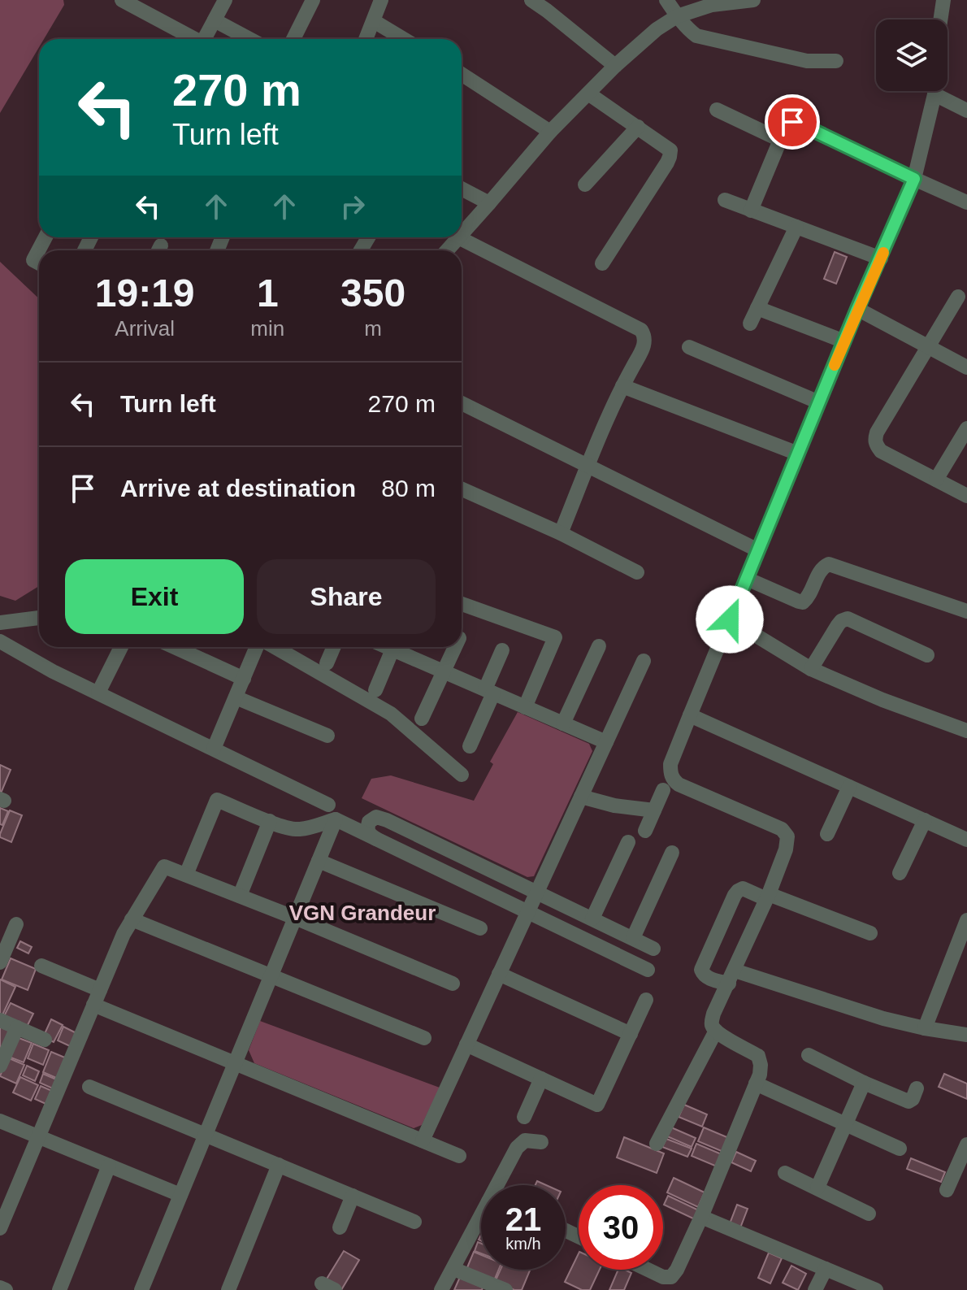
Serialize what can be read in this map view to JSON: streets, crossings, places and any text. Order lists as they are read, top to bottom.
{
  "districts": ["VGN Grandeur"],
  "page": {
    "turn": ["270 m", "Turn left"],
    "eta": [
      "19:19",
      "Arrival",
      "1",
      "min",
      "350",
      "m"
    ],
    "list": [
      {
        "name": "Turn left",
        "value": "270 m"
      },
      {
        "name": "Arrive at destination",
        "value": "80 m"
      }
    ],
    "buttons": ["Exit", "Share"],
    "speed": "21 km/h",
    "limit": "30"
  }
}
